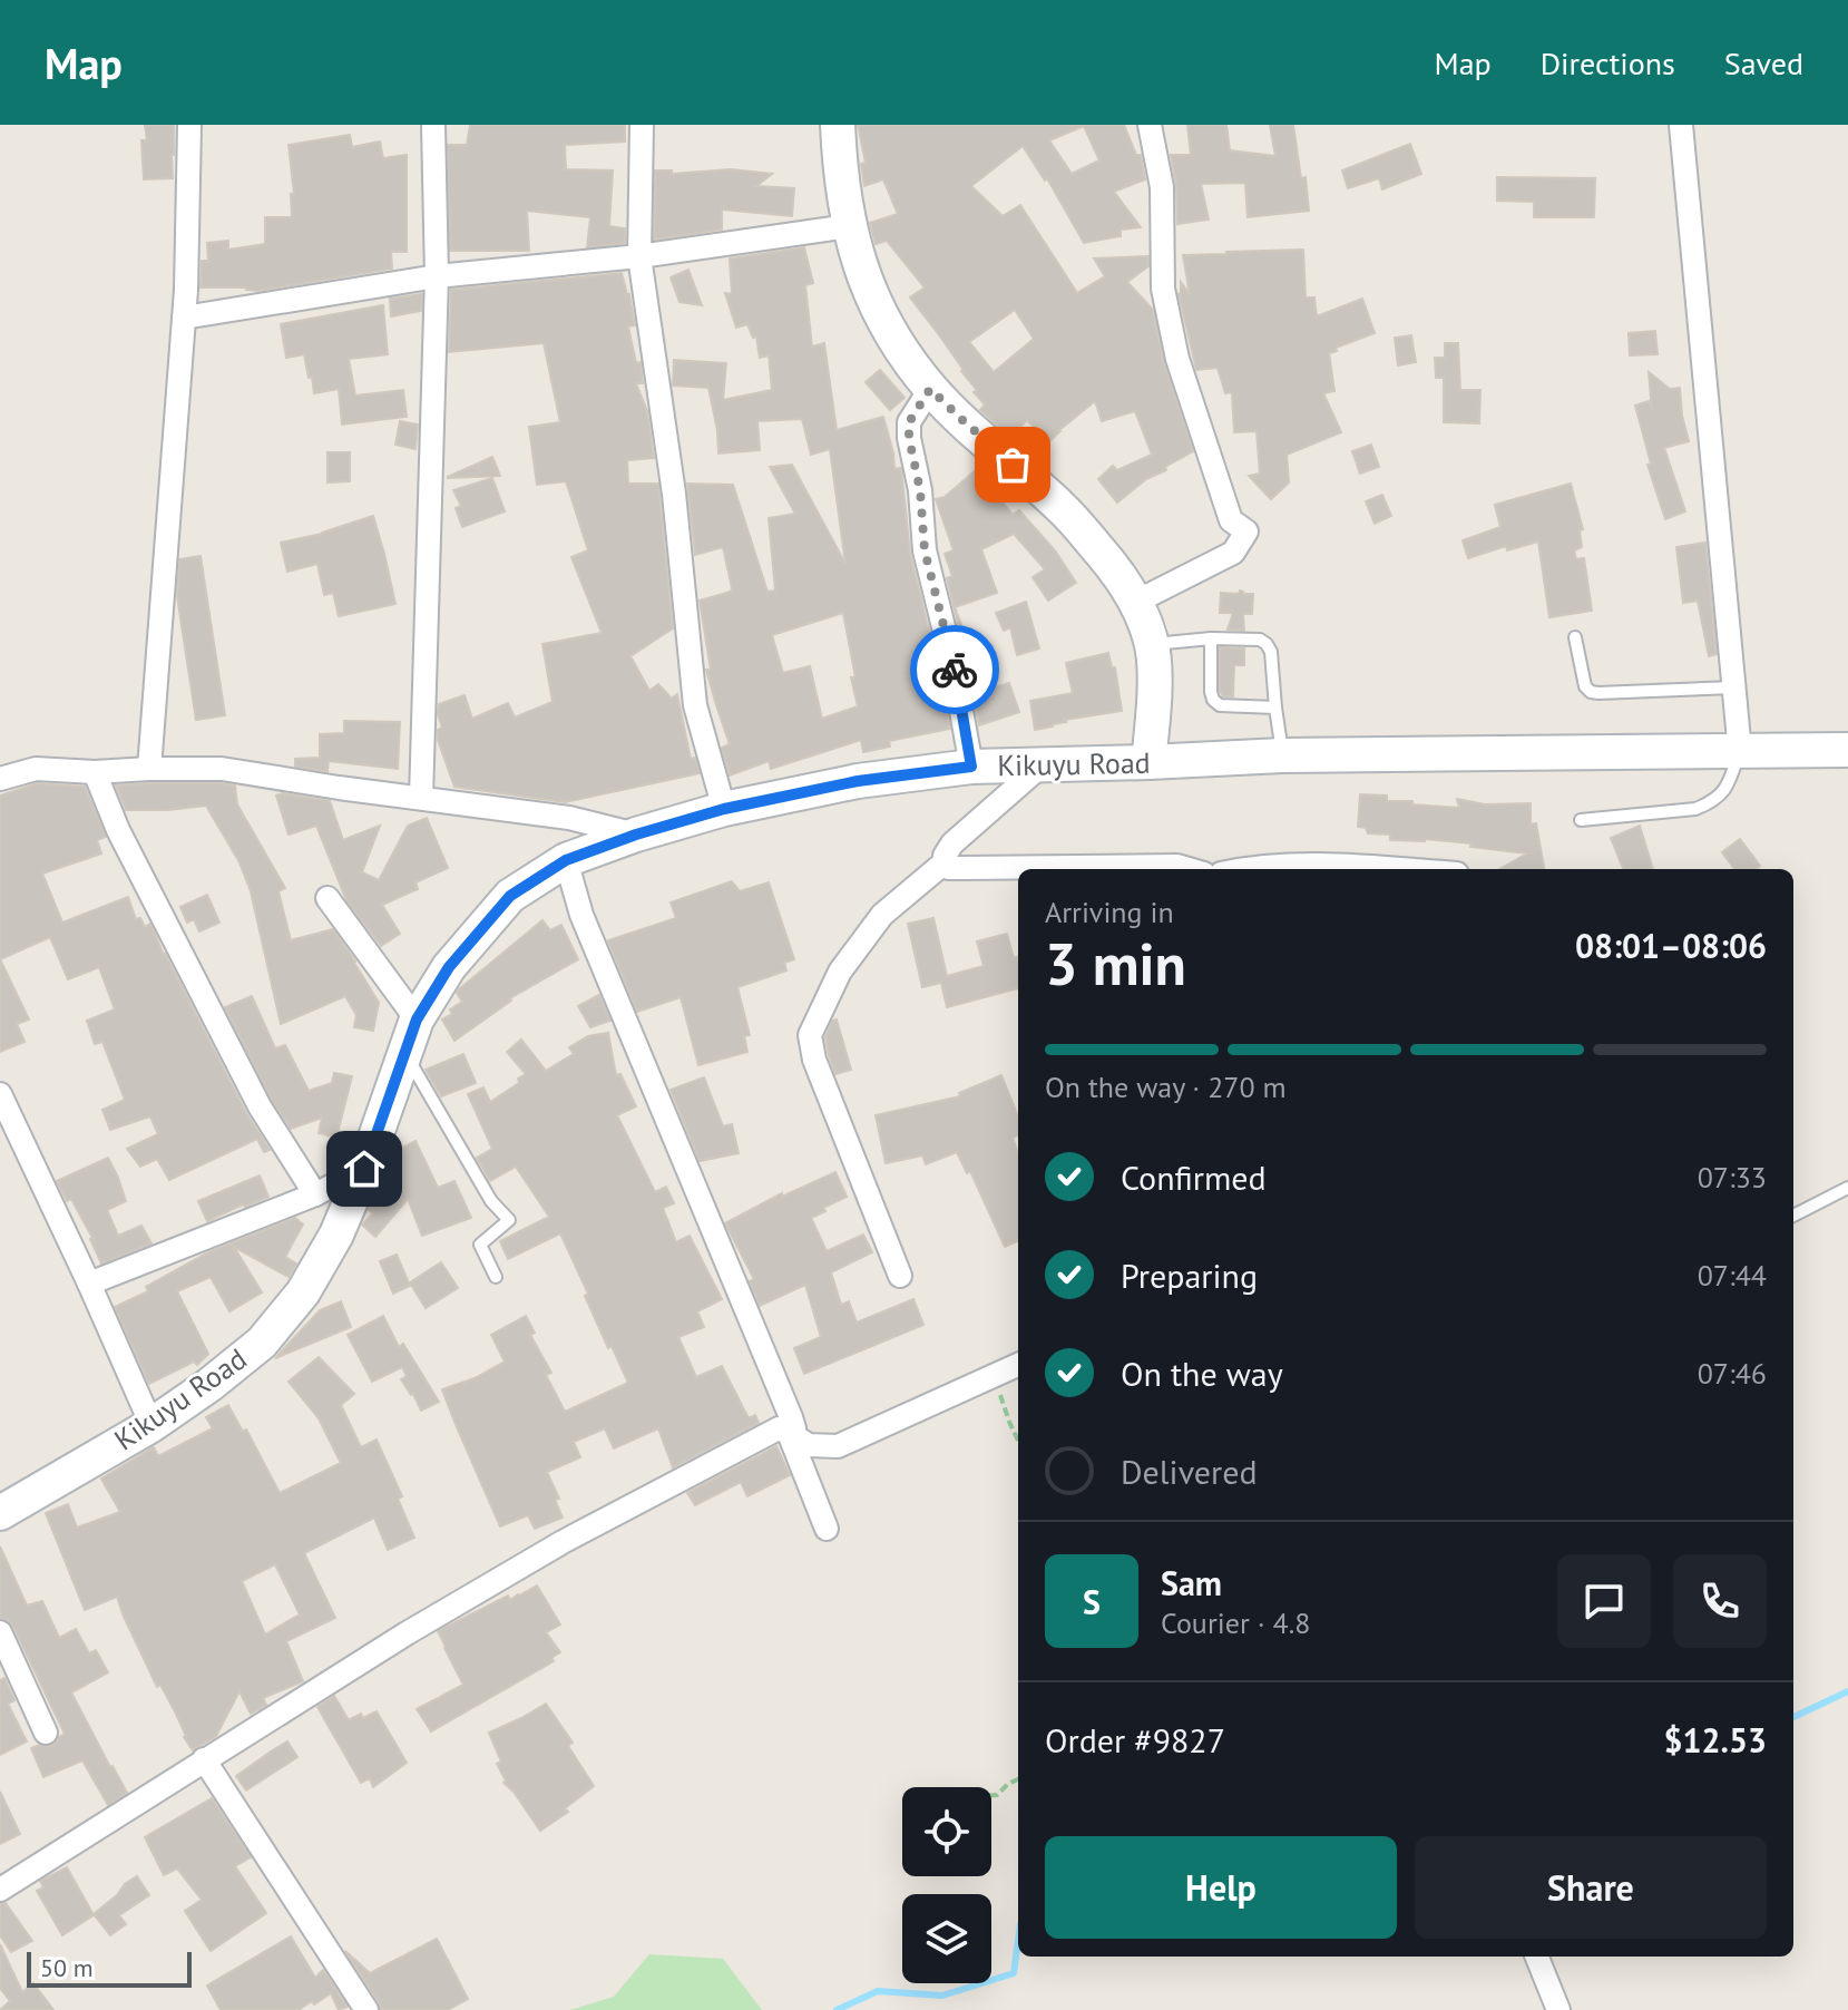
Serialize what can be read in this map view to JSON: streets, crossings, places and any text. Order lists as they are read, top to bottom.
{
  "streets": {
    "main road": ["Kikuyu Road"]
  },
  "scale_bar": "50 m",
  "page": {
    "header": "Map",
    "nav": ["Map", "Directions", "Saved"],
    "heading": ["3 min", "Arriving in", "08:01–08:06"],
    "panel": [
      "Sam",
      "Courier · 4.8",
      "Order #9827",
      "$12.53"
    ],
    "bar": "On the way · 270 m",
    "list": [
      ["Confirmed", "07:33"],
      ["Preparing", "07:44"],
      ["On the way", "07:46"],
      "Delivered"
    ],
    "round": "S",
    "buttons": ["Help", "Share"],
    "scale": "50 m"
  }
}
